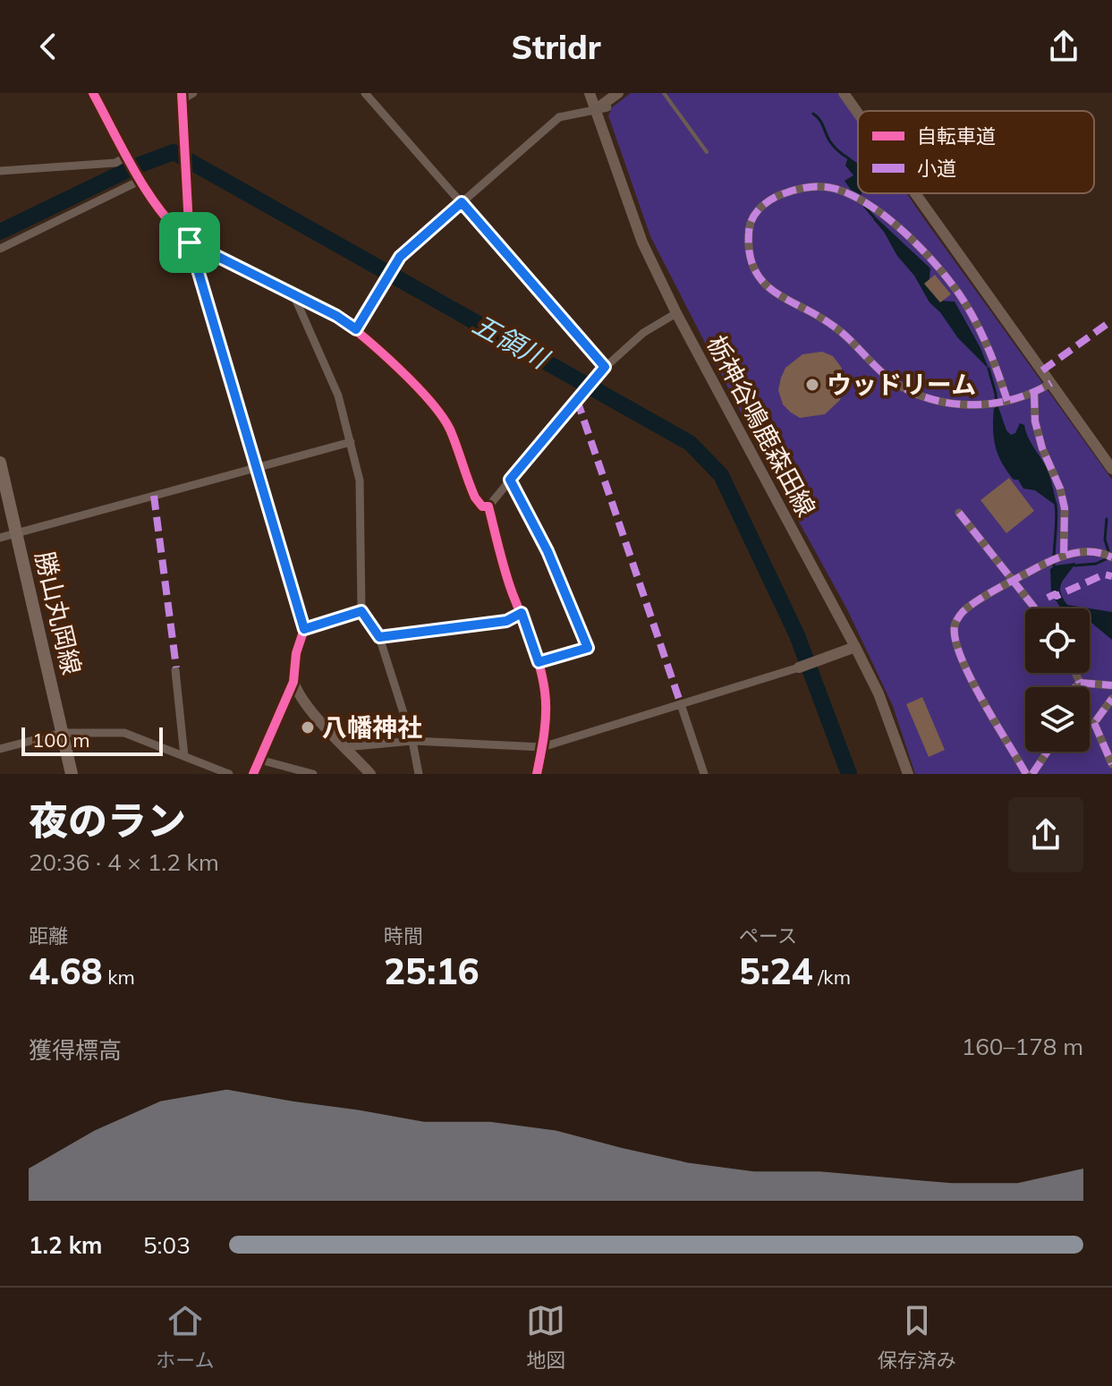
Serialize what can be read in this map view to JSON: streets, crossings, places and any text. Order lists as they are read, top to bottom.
{
  "streets": {
    "main road": ["勝山丸岡線"],
    "street": ["栃神谷鳴鹿森田線"]
  },
  "water": ["五領川"],
  "places": ["ウッドリーム", "八幡神社"],
  "legend": ["自転車道", "小道"],
  "scale_bar": "100 m",
  "page": {
    "header": "Stridr",
    "scale": "100 m",
    "heading": ["夜のラン", "20:36 · 4 × 1.2 km"],
    "stats": [
      ["距離", "4.68 km"],
      ["時間", "25:16"],
      ["ペース", "5:24 /km"]
    ],
    "chart": ["獲得標高", "160–178 m"],
    "list": [
      {
        "name": "1.2 km",
        "note": "5:03"
      }
    ],
    "tabs": ["ホーム", "地図", "保存済み"]
  }
}
